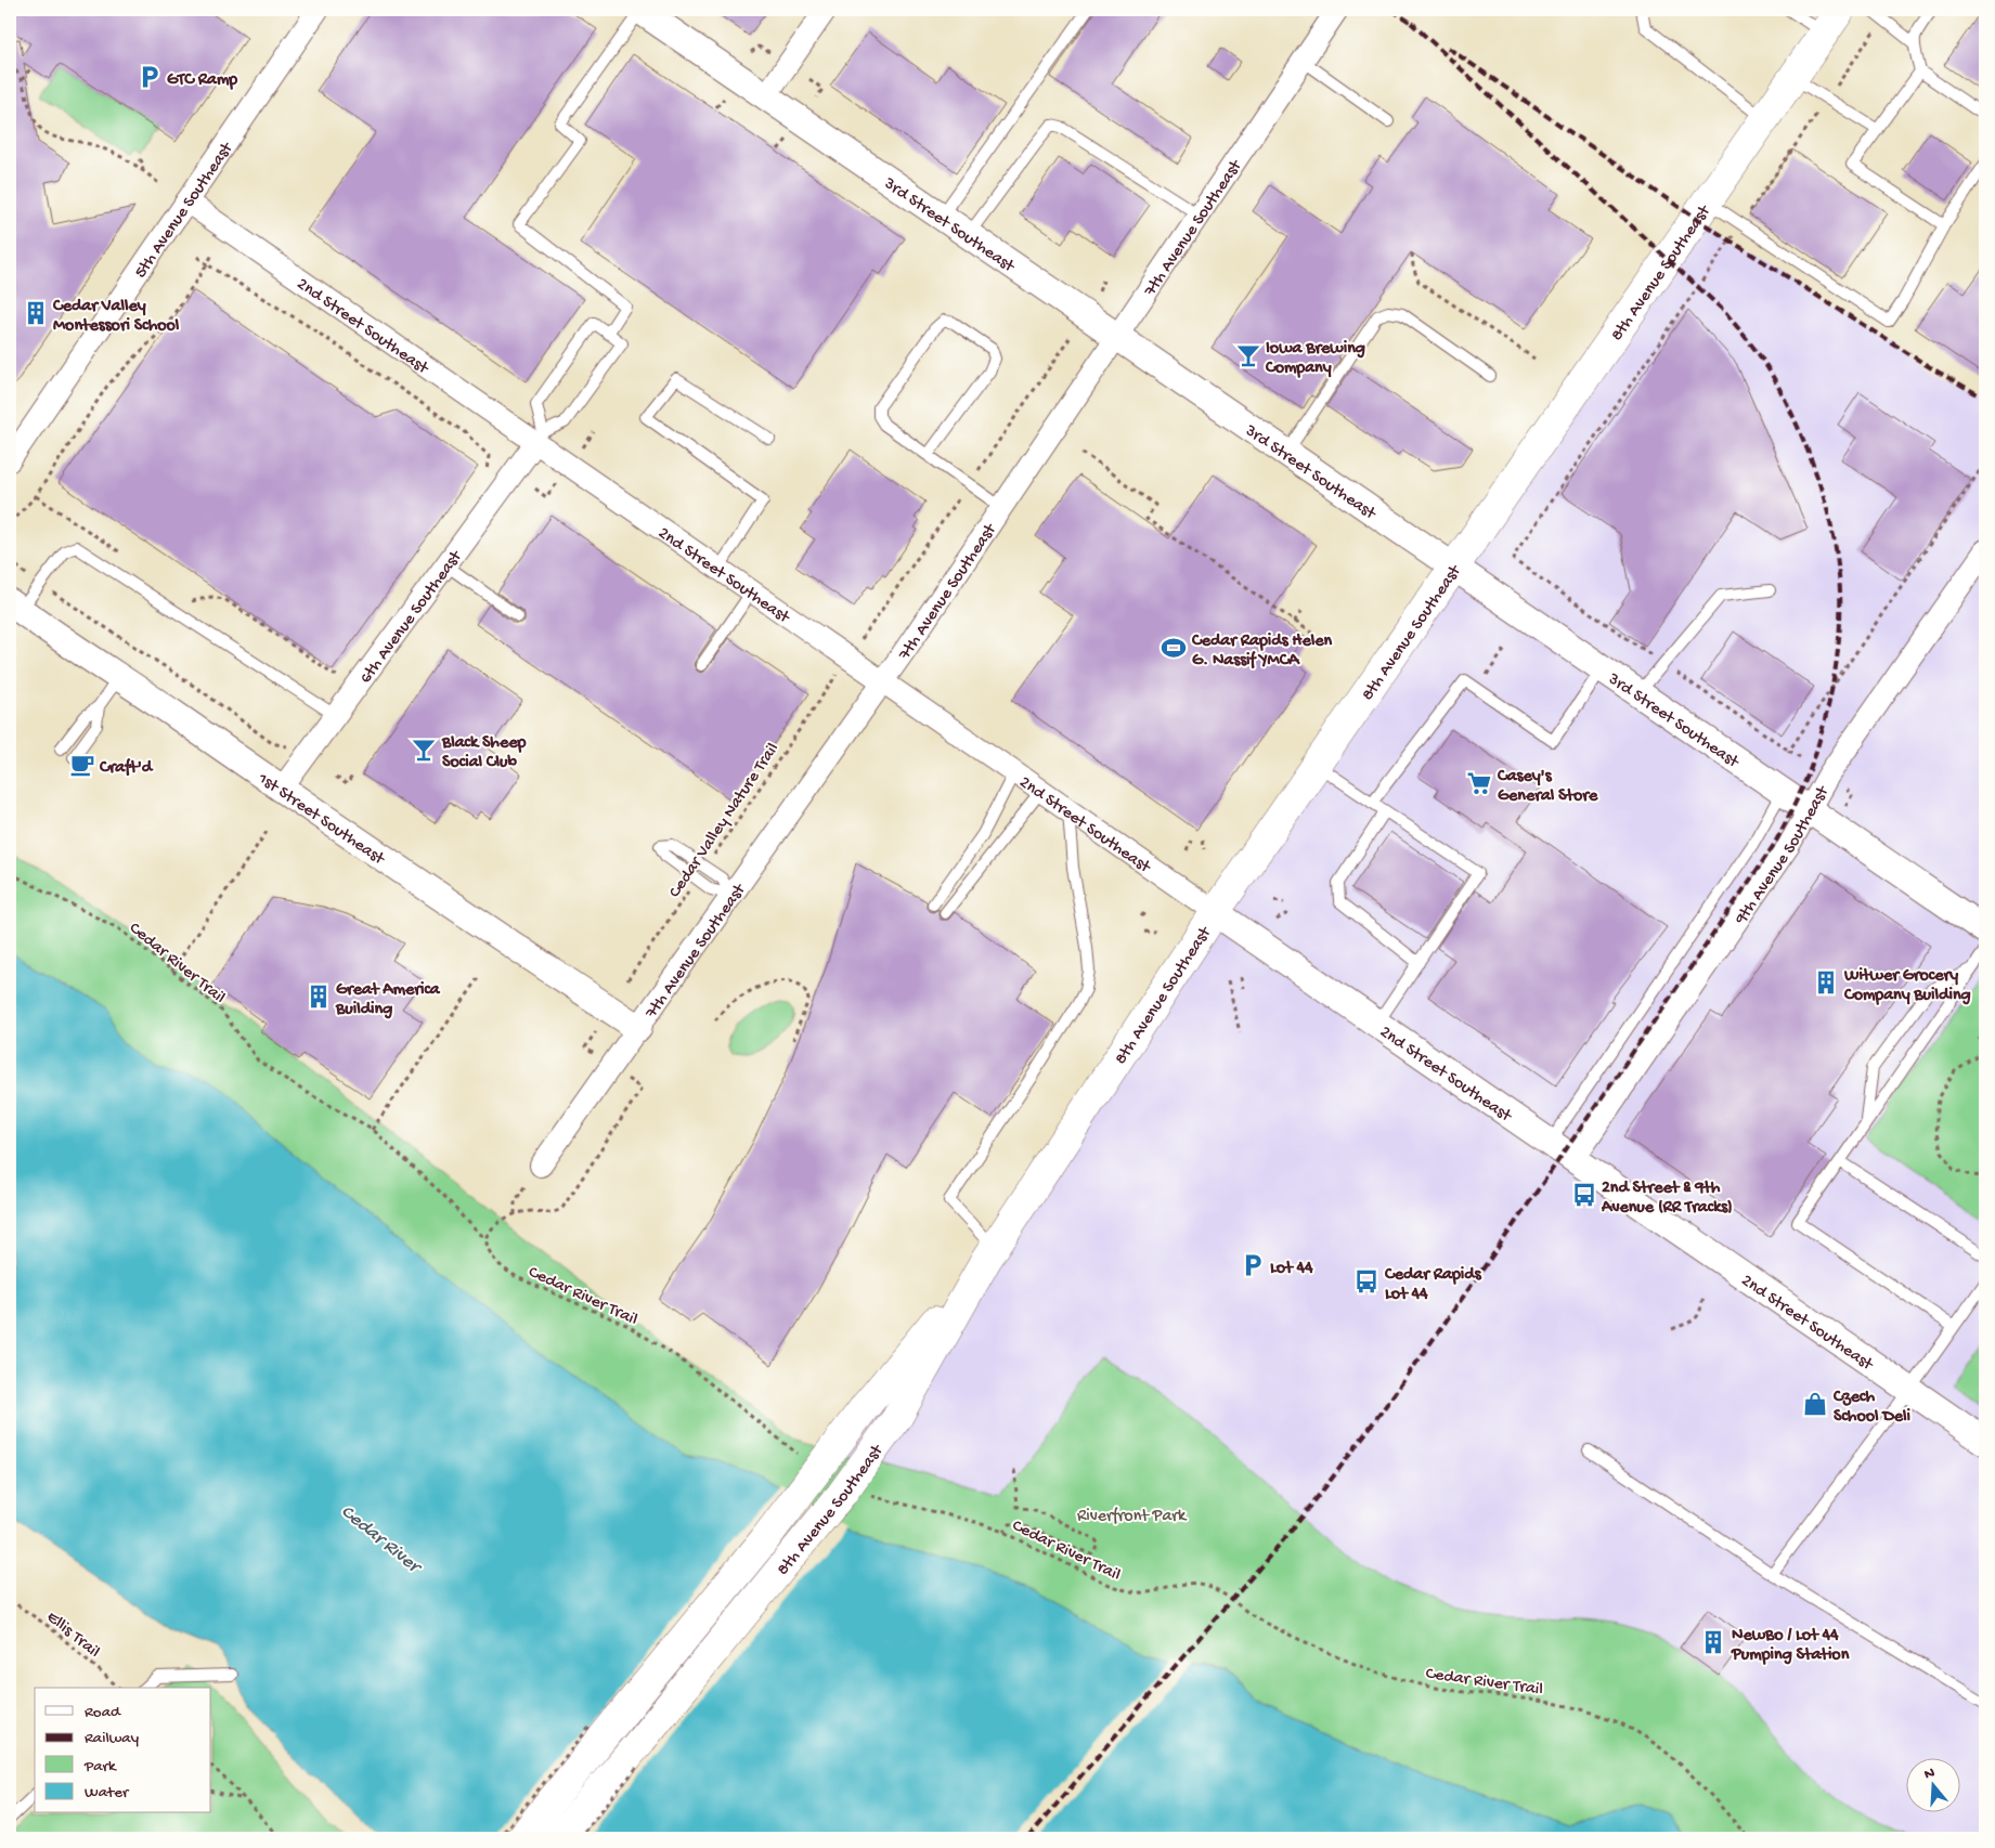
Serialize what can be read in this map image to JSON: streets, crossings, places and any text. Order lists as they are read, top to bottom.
{
  "streets": {
    "main road": ["8th Avenue Southeast"],
    "street": [
      "5th Avenue Southeast",
      "3rd Street Southeast",
      "7th Avenue Southeast",
      "2nd Street Southeast",
      "6th Avenue Southeast",
      "1st Street Southeast",
      "9th Avenue Southeast"
    ],
    "path": ["Cedar Valley Nature Trail", "Cedar River Trail", "Ellis Trail"]
  },
  "crossings": [
    ["5th Avenue Southeast", "2nd Street Southeast"],
    ["3rd Street Southeast", "7th Avenue Southeast"],
    ["3rd Street Southeast", "8th Avenue Southeast"],
    ["3rd Street Southeast", "9th Avenue Southeast"],
    ["7th Avenue Southeast", "2nd Street Southeast"],
    ["7th Avenue Southeast", "1st Street Southeast"],
    ["8th Avenue Southeast", "2nd Street Southeast"],
    ["2nd Street Southeast", "6th Avenue Southeast"],
    ["2nd Street Southeast", "9th Avenue Southeast"],
    ["6th Avenue Southeast", "1st Street Southeast"]
  ],
  "water": ["Cedar River"],
  "parks": ["Riverfront Park"],
  "places": {
    "parking": ["GTC Ramp", "Lot 44"],
    "building": [
      "Cedar Valley Montessori School",
      "Witwer Grocery Company Building",
      "Great America Building",
      "NewBo / Lot 44 Pumping Station"
    ],
    "bar": ["Iowa Brewing Company", "Black Sheep Social Club"],
    "sports": ["Cedar Rapids Helen G. Nassif YMCA"],
    "cafe": ["Craft'd"],
    "supermarket": ["Casey's General Store"],
    "bus stop": ["2nd Street & 9th Avenue (RR Tracks)", "Cedar Rapids Lot 44"],
    "shop": ["Czech School Deli"]
  },
  "legend": [
    "Road",
    "Railway",
    "Park",
    "Water"
  ],
  "north": "top"
}
